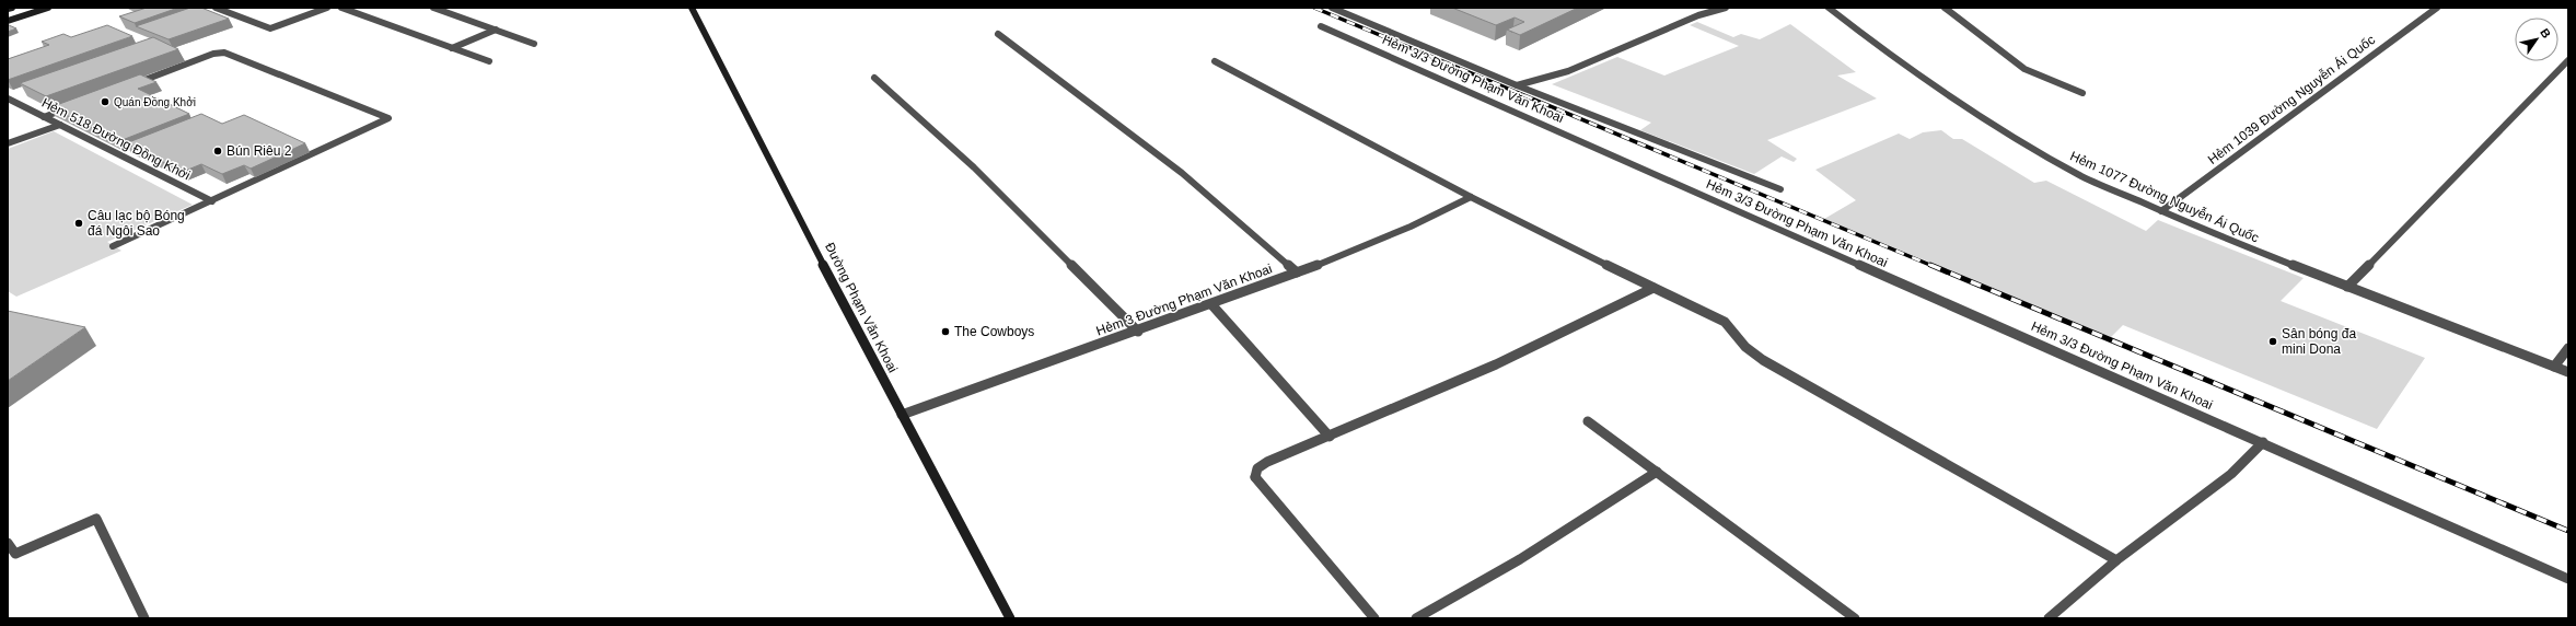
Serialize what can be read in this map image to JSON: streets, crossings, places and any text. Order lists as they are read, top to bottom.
{
  "streets": {
    "street": [
      "Hẻm 3/3 Đường Phạm Văn Khoai",
      "Hẻm 1039 Đường Nguyễn Ái Quốc",
      "Hẻm 518 Đường Đồng Khởi",
      "Hẻm 1077 Đường Nguyễn Ái Quốc",
      "Hẻm 3 Đường Phạm Văn Khoai",
      "Đường Phạm Văn Khoai"
    ]
  },
  "crossings": [
    ["Hẻm 1039 Đường Nguyễn Ái Quốc", "Hẻm 1077 Đường Nguyễn Ái Quốc"],
    ["Hẻm 3 Đường Phạm Văn Khoai", "Đường Phạm Văn Khoai"]
  ],
  "places": [
    "Quán Đồng Khởi",
    "Bún Riêu 2",
    "Câu lạc bộ Bóng đá Ngôi Sao",
    "The Cowboys",
    "Sân bóng đa mini Dona"
  ],
  "north": "top right"
}
